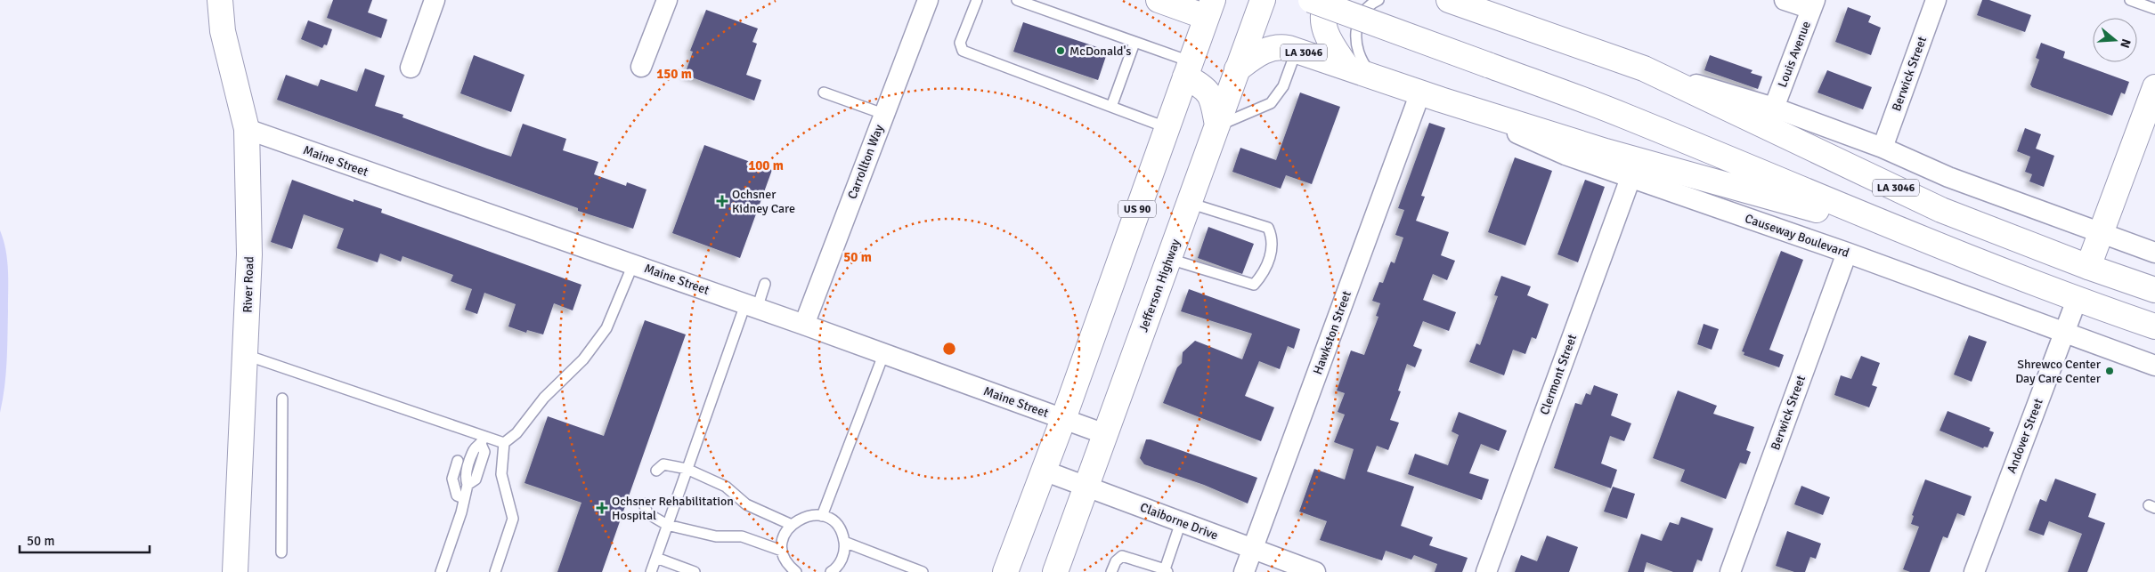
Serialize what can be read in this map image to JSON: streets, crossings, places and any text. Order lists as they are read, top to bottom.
{
  "streets": {
    "main road": [
      "LA 3046",
      "US 90",
      "River Road",
      "Jefferson Highway"
    ],
    "street": [
      "Louis Avenue",
      "Berwick Street",
      "Maine Street",
      "Carrollton Way",
      "Causeway Boulevard",
      "Hawkston Street",
      "Clermont Street",
      "Andover Street",
      "Claiborne Drive"
    ]
  },
  "crossings": [
    ["LA 3046", "Causeway Boulevard"],
    ["LA 3046", "Jefferson Highway"],
    ["LA 3046", "Hawkston Street"],
    ["LA 3046", "Andover Street"],
    ["Berwick Street", "Causeway Boulevard"],
    ["Maine Street", "Carrollton Way"],
    ["Maine Street", "US 90"],
    ["Maine Street", "River Road"],
    ["Maine Street", "Jefferson Highway"],
    ["US 90", "Claiborne Drive"],
    ["Causeway Boulevard", "Hawkston Street"],
    ["Causeway Boulevard", "Clermont Street"],
    ["Causeway Boulevard", "Andover Street"],
    ["Jefferson Highway", "Claiborne Drive"],
    ["Hawkston Street", "Claiborne Drive"]
  ],
  "places": {
    "other": ["McDonald's", "Shrewco Center Day Care Center"],
    "health": ["Ochsner Kidney Care", "Ochsner Rehabilitation Hospital"]
  },
  "scale_bar": "50 m",
  "north": "right",
  "rings": ["150 m", "100 m", "50 m"]
}
